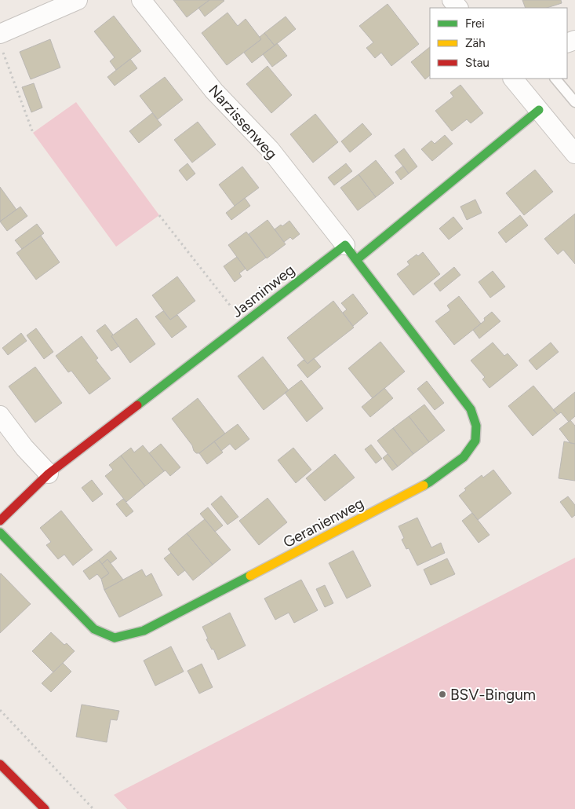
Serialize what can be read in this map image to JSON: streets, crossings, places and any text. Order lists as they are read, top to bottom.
{
  "streets": {
    "street": ["Narzissenweg", "Jasminweg", "Geranienweg"]
  },
  "crossings": [
    ["Narzissenweg", "Jasminweg"]
  ],
  "places": ["BSV-Bingum"],
  "legend": ["Frei", "Zäh", "Stau"]
}
